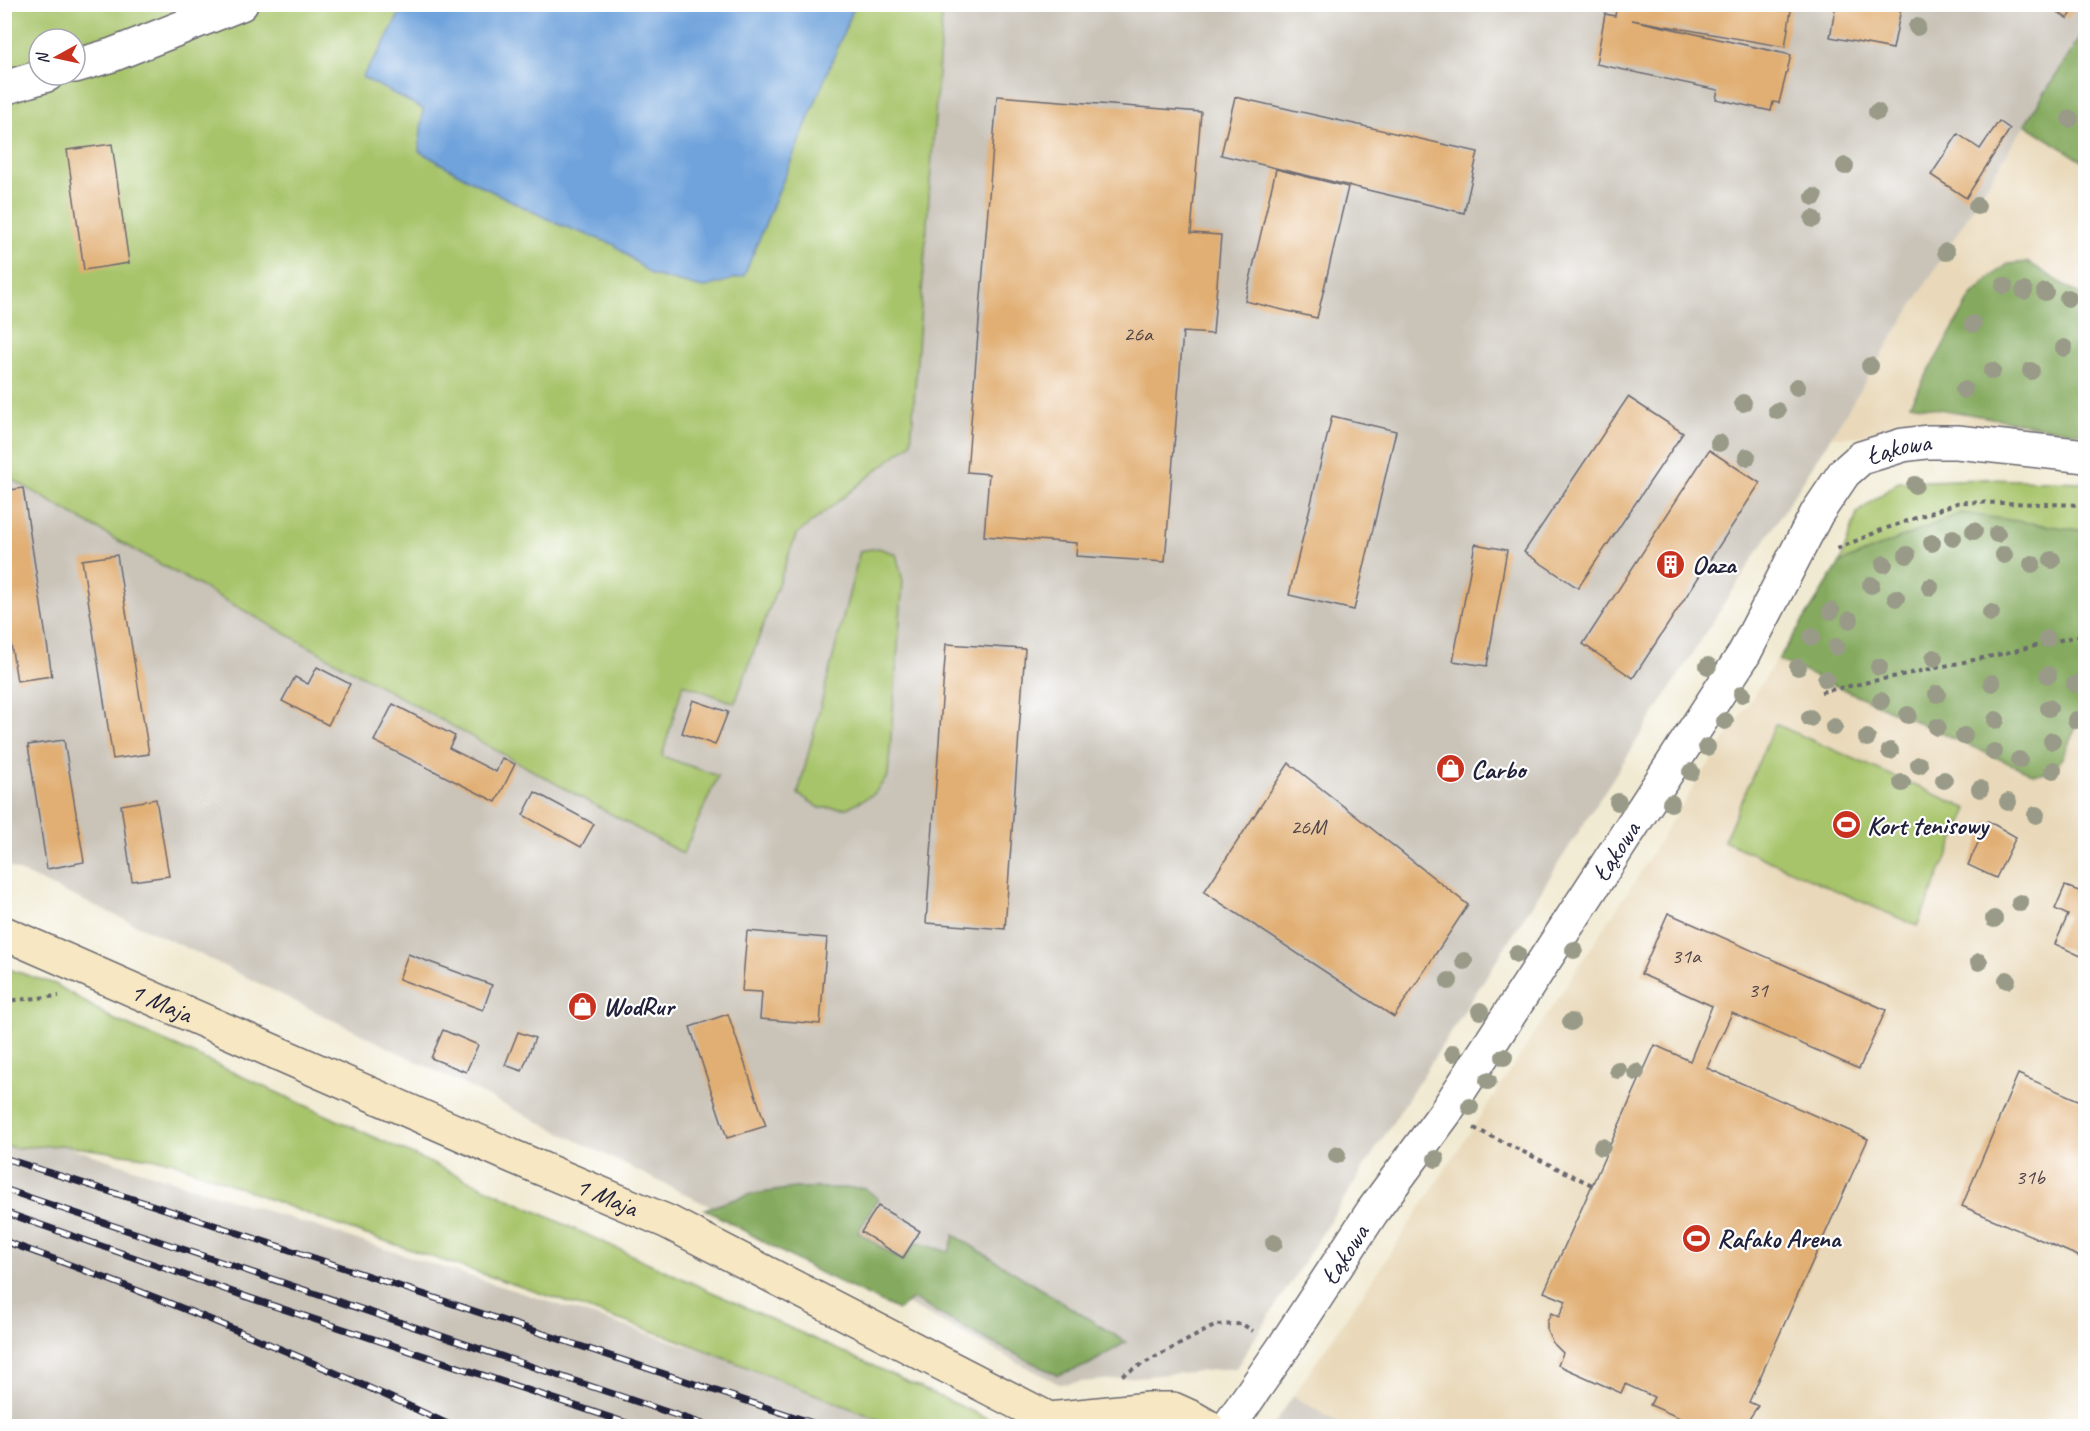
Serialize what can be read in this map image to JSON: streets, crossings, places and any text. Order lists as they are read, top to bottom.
{
  "streets": {
    "street": ["Łąkowa", "1 Maja"]
  },
  "places": {
    "building": ["Oaza"],
    "shop": ["Carbo", "WodRur"],
    "sports": ["Kort tenisowy", "Rafako Arena"]
  },
  "house_numbers": [
    "26a",
    "26M",
    "31a",
    "31",
    "31b"
  ],
  "north": "left"
}
